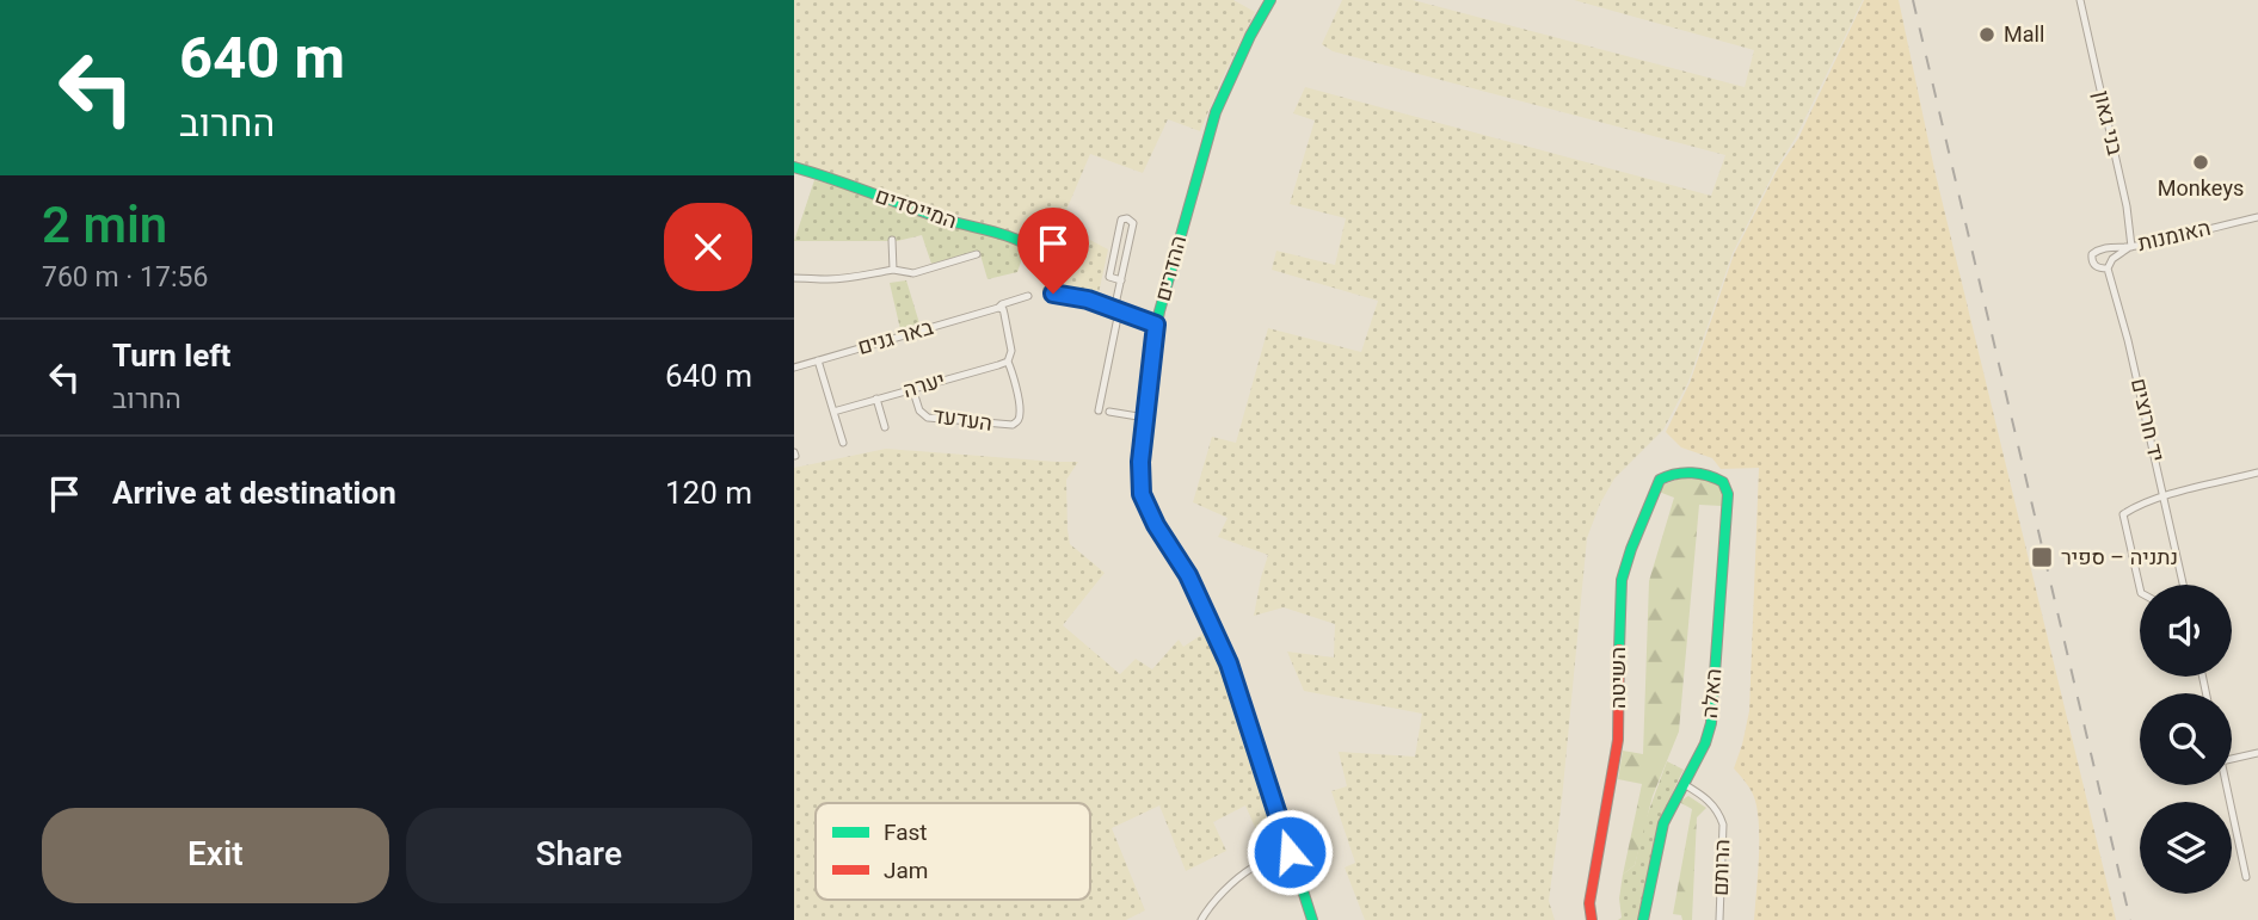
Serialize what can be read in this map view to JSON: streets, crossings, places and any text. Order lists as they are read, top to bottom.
{
  "streets": {
    "street": [
      "בני גאון",
      "המייסדים",
      "האומנות",
      "ההדרים",
      "באר גנים",
      "יערה",
      "העדעד",
      "יד חרוצים",
      "השיטה",
      "האלה",
      "הרותם"
    ]
  },
  "crossings": [
    ["בני גאון", "האומנות"],
    ["האומנות", "יד חרוצים"],
    ["יערה", "העדעד"],
    ["השיטה", "האלה"],
    ["האלה", "הרותם"]
  ],
  "places": {
    "other": ["Mall", "Monkeys"],
    "transit": ["נתניה – ספיר"]
  },
  "legend": ["Fast", "Jam"],
  "page": {
    "turn": ["640 m", "החרוב"],
    "heading": ["2 min", "760 m · 17:56"],
    "list": [
      {
        "name": "Turn left",
        "note": "החרוב",
        "value": "640 m"
      },
      {
        "name": "Arrive at destination",
        "value": "120 m"
      }
    ],
    "buttons": ["Exit", "Share"]
  }
}
